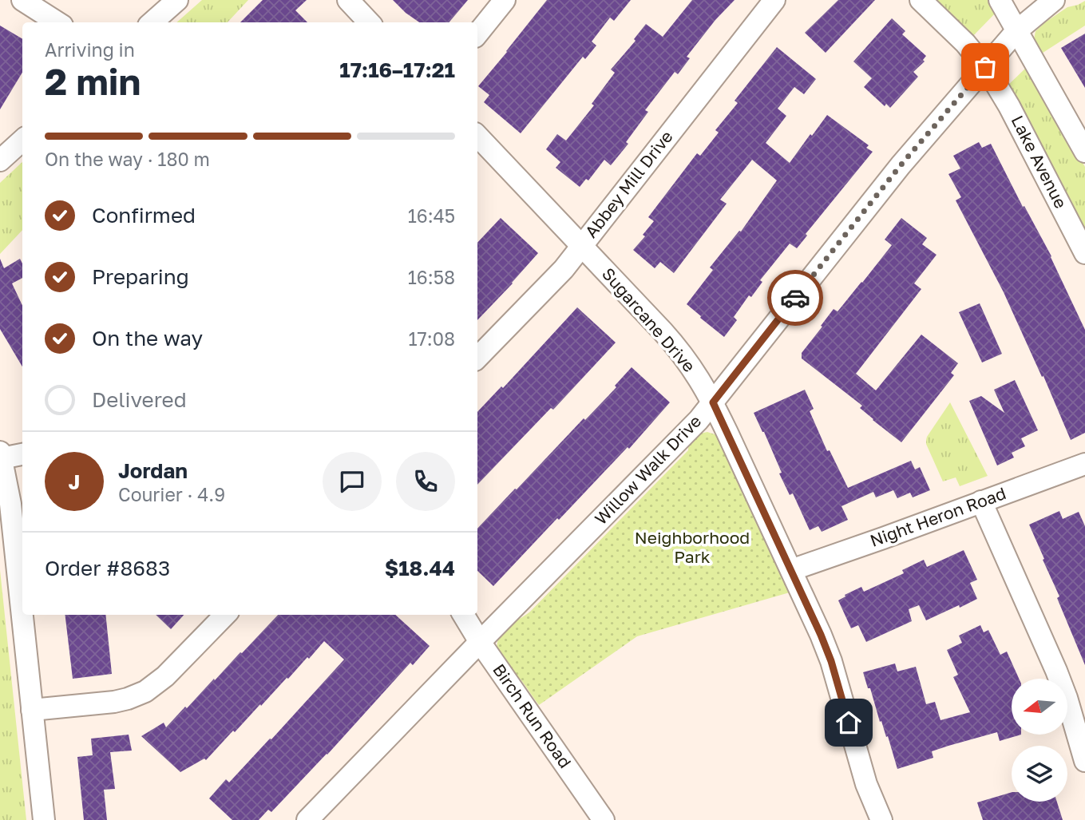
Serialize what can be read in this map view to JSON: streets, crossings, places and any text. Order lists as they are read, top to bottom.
{
  "streets": {
    "street": [
      "Lake Avenue",
      "Abbey Mill Drive",
      "Sugarcane Drive",
      "Willow Walk Drive",
      "Night Heron Road",
      "Birch Run Road"
    ]
  },
  "crossings": [
    ["Lake Avenue", "Willow Walk Drive"],
    ["Abbey Mill Drive", "Sugarcane Drive"],
    ["Sugarcane Drive", "Willow Walk Drive"],
    ["Sugarcane Drive", "Night Heron Road"],
    ["Willow Walk Drive", "Birch Run Road"]
  ],
  "parks": ["Neighborhood Park"],
  "north": "left",
  "page": {
    "heading": ["2 min", "Arriving in", "17:16–17:21"],
    "panel": [
      "Jordan",
      "Courier · 4.9",
      "Order #8683",
      "$18.44"
    ],
    "bar": "On the way · 180 m",
    "list": [
      ["Confirmed", "16:45"],
      ["Preparing", "16:58"],
      ["On the way", "17:08"],
      "Delivered"
    ],
    "round": "J"
  }
}
